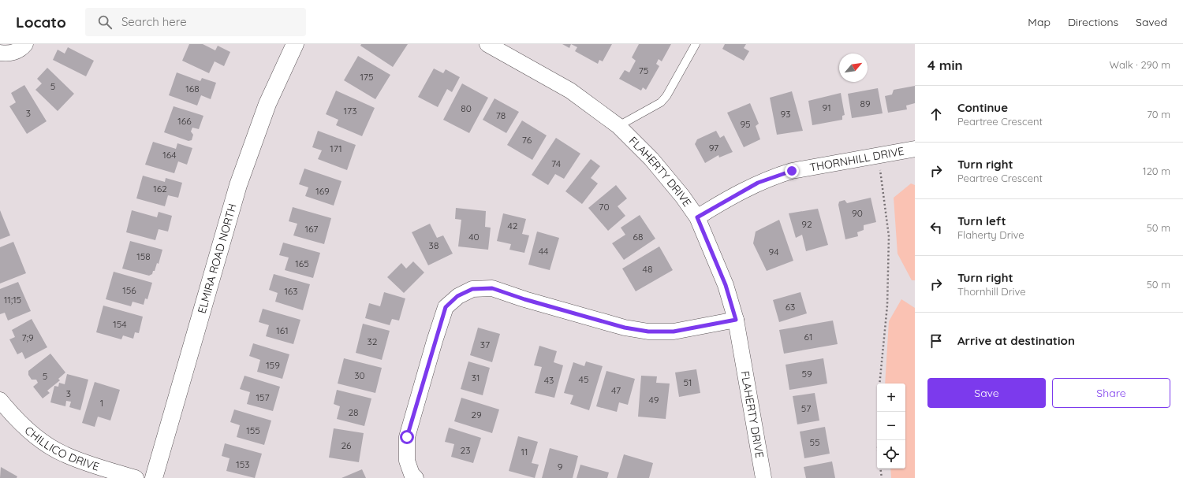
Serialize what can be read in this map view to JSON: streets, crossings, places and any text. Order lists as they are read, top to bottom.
{
  "streets": {
    "main road": ["ELMIRA ROAD NORTH"],
    "street": ["THORNHILL DRIVE", "FLAHERTY DRIVE", "CHILLICO DRIVE"]
  },
  "crossings": [
    ["THORNHILL DRIVE", "FLAHERTY DRIVE"]
  ],
  "house_numbers": [
    "75",
    "175",
    "5",
    "168",
    "89",
    "91",
    "80",
    "173",
    "3",
    "93",
    "78",
    "166",
    "95",
    "76",
    "97",
    "171",
    "164",
    "74",
    "162",
    "169",
    "70",
    "90",
    "92",
    "42",
    "167",
    "40",
    "68",
    "38",
    "44",
    "94",
    "158",
    "165",
    "48",
    "156",
    "163",
    "11;15",
    "63",
    "154",
    "161",
    "61",
    "7;9",
    "32",
    "37",
    "159",
    "59",
    "30",
    "5",
    "31",
    "45",
    "43",
    "51",
    "47",
    "3",
    "157",
    "49",
    "1",
    "57",
    "28",
    "29",
    "155",
    "55",
    "26",
    "23",
    "11",
    "153",
    "9"
  ],
  "north": "top right",
  "page": {
    "header": "Locato",
    "search": "Search here",
    "nav": ["Map", "Directions", "Saved"],
    "heading": ["4 min", "Walk · 290 m"],
    "list": [
      ["Continue", "Peartree Crescent", "70 m"],
      ["Turn right", "Peartree Crescent", "120 m"],
      ["Turn left", "Flaherty Drive", "50 m"],
      ["Turn right", "Thornhill Drive", "50 m"],
      "Arrive at destination"
    ],
    "buttons": ["Save", "Share"],
    "map_buttons": ["+", "−"]
  }
}
